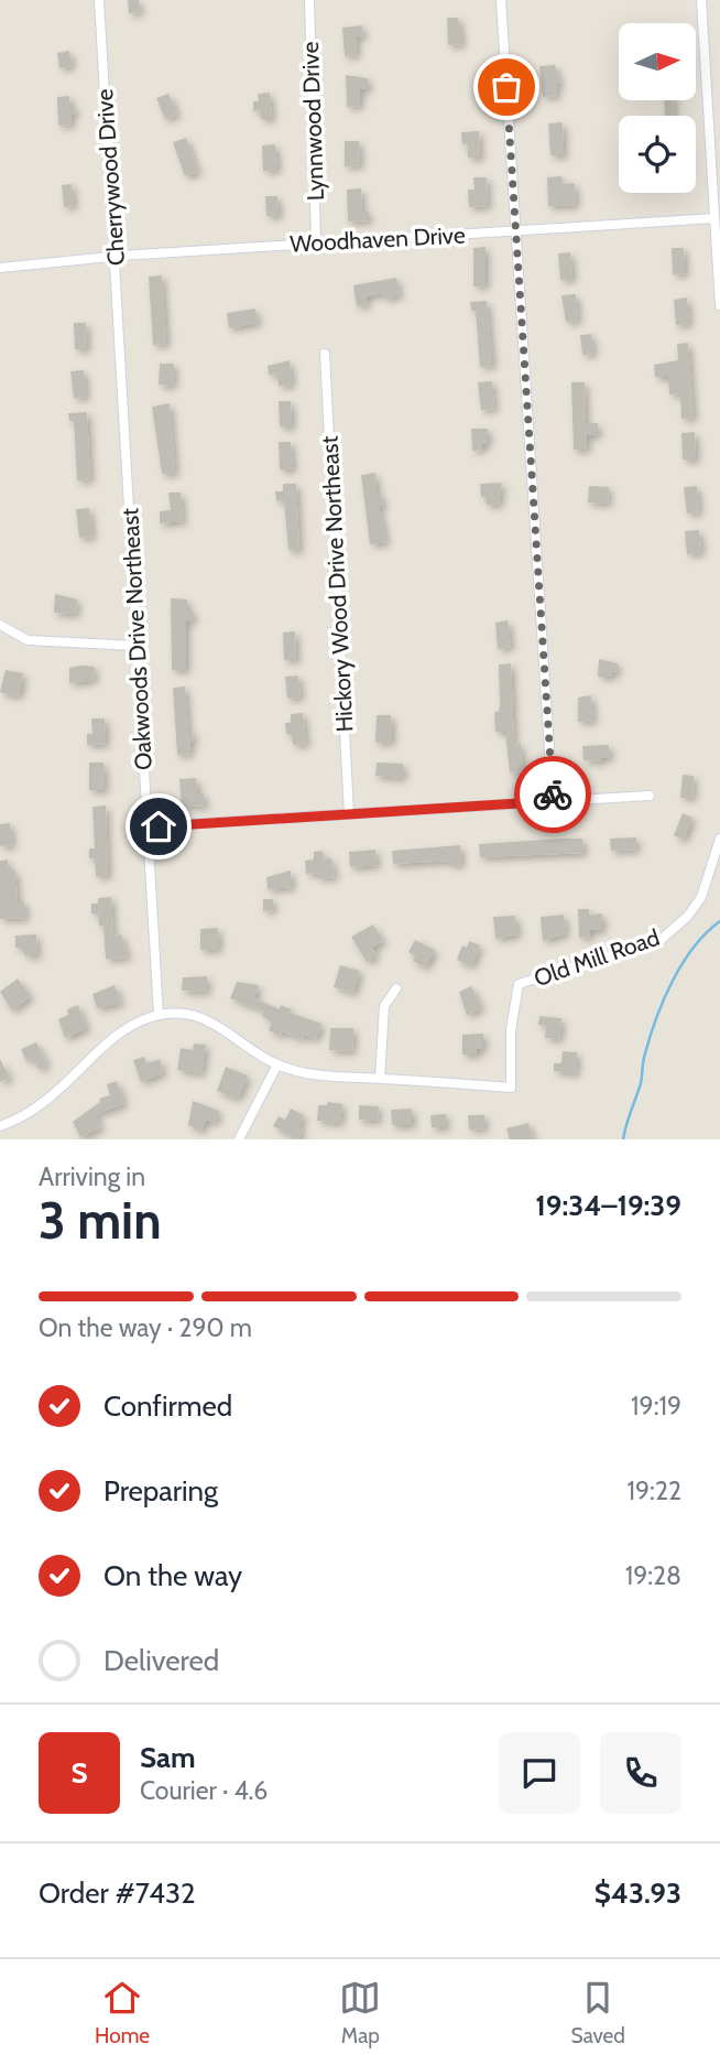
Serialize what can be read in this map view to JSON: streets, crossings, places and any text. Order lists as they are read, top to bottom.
{
  "streets": {
    "street": [
      "Lynnwood Drive",
      "Cherrywood Drive",
      "Woodhaven Drive",
      "Hickory Wood Drive Northeast",
      "Oakwoods Drive Northeast",
      "Old Mill Road"
    ]
  },
  "crossings": [
    ["Lynnwood Drive", "Woodhaven Drive"],
    ["Cherrywood Drive", "Woodhaven Drive"],
    ["Cherrywood Drive", "Oakwoods Drive Northeast"]
  ],
  "north": "right",
  "page": {
    "heading": ["3 min", "Arriving in", "19:34–19:39"],
    "panel": [
      "Sam",
      "Courier · 4.6",
      "Order #7432",
      "$43.93"
    ],
    "bar": "On the way · 290 m",
    "list": [
      ["Confirmed", "19:19"],
      ["Preparing", "19:22"],
      ["On the way", "19:28"],
      "Delivered"
    ],
    "round": "S",
    "tabs": ["Home", "Map", "Saved"]
  }
}
